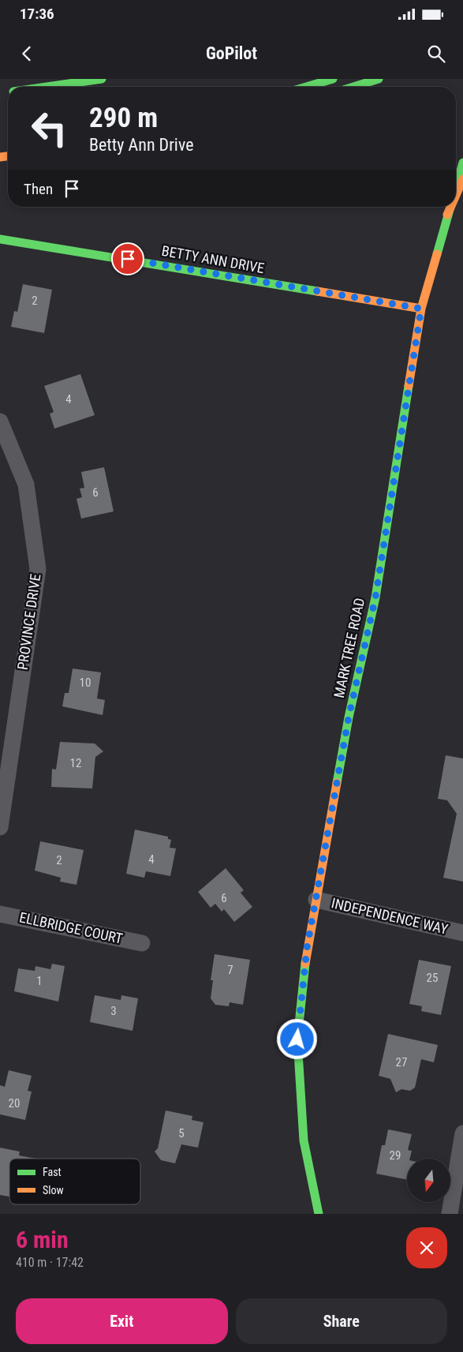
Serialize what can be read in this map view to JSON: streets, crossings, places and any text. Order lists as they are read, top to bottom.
{
  "streets": {
    "main road": ["BETTY ANN DRIVE", "MARK TREE ROAD"],
    "street": ["PROVINCE DRIVE", "INDEPENDENCE WAY", "ELLBRIDGE COURT"]
  },
  "crossings": [
    ["BETTY ANN DRIVE", "MARK TREE ROAD"],
    ["MARK TREE ROAD", "INDEPENDENCE WAY"]
  ],
  "house_numbers": [
    "2",
    "4",
    "6",
    "10",
    "12",
    "4",
    "2",
    "6",
    "7",
    "25",
    "1",
    "3",
    "27",
    "20",
    "5",
    "29"
  ],
  "legend": ["Fast", "Slow"],
  "north": "bottom",
  "page": {
    "status": "17:36",
    "header": "GoPilot",
    "turn": ["290 m", "Betty Ann Drive"],
    "then": "Then",
    "heading": ["6 min", "410 m · 17:42"],
    "buttons": ["Exit", "Share"]
  }
}
